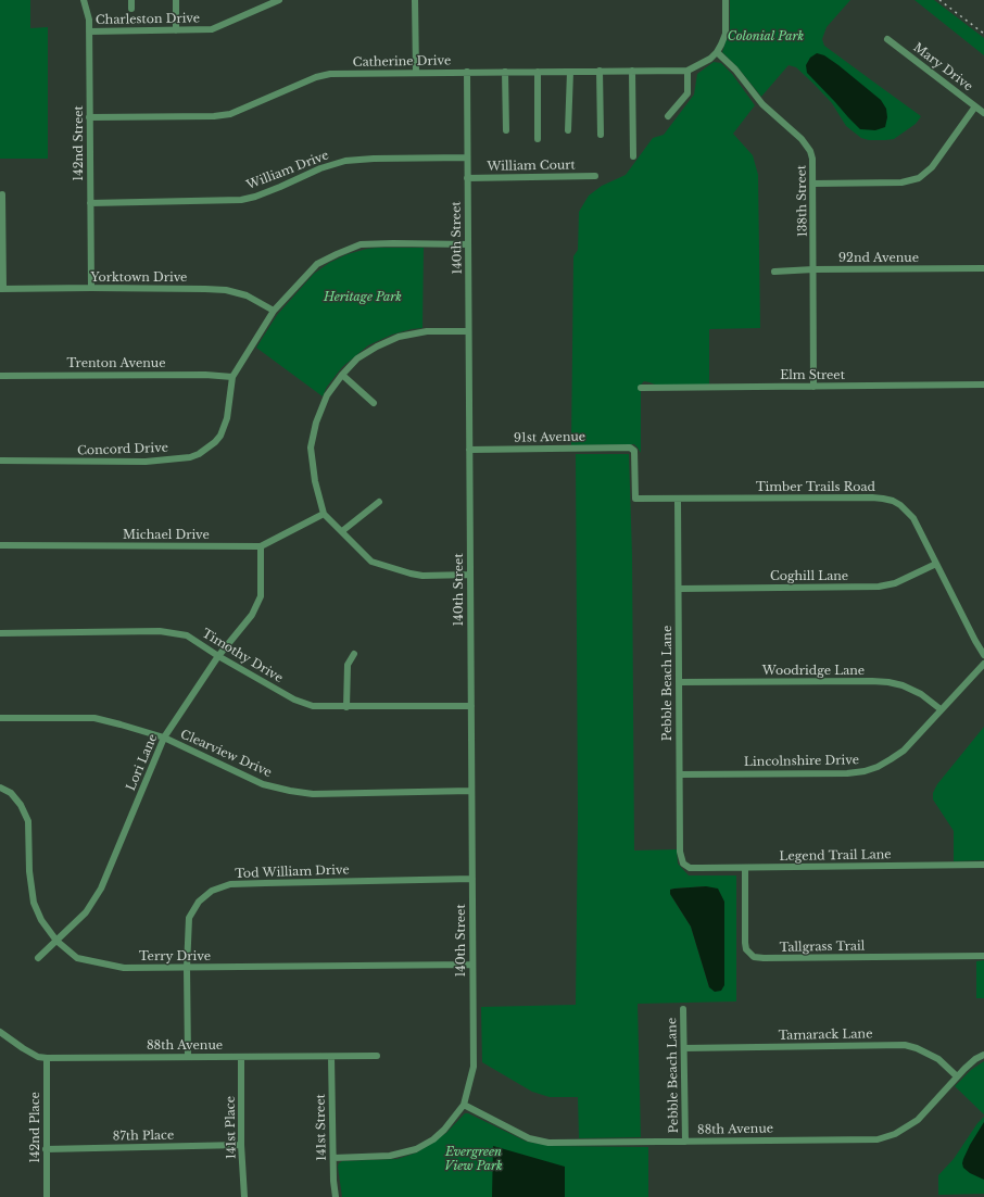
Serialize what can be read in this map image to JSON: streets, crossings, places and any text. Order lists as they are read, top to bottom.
{
  "streets": {
    "street": [
      "Charleston Drive",
      "Catherine Drive",
      "Mary Drive",
      "142nd Street",
      "William Court",
      "William Drive",
      "138th Street",
      "140th Street",
      "92nd Avenue",
      "Yorktown Drive",
      "Trenton Avenue",
      "Elm Street",
      "91st Avenue",
      "Concord Drive",
      "Timber Trails Road",
      "Michael Drive",
      "Coghill Lane",
      "Timothy Drive",
      "Woodridge Lane",
      "Pebble Beach Lane",
      "Clearview Drive",
      "Lincolnshire Drive",
      "Lori Lane",
      "Legend Trail Lane",
      "Tod William Drive",
      "Tallgrass Trail",
      "Terry Drive",
      "Tamarack Lane",
      "88th Avenue",
      "142nd Place",
      "141st Place",
      "141st Street",
      "87th Place"
    ]
  },
  "crossings": [
    ["Charleston Drive", "142nd Street"],
    ["Catherine Drive", "142nd Street"],
    ["Catherine Drive", "138th Street"],
    ["Catherine Drive", "140th Street"],
    ["142nd Street", "William Drive"],
    ["142nd Street", "Yorktown Drive"],
    ["William Court", "140th Street"],
    ["William Drive", "140th Street"],
    ["138th Street", "92nd Avenue"],
    ["138th Street", "Elm Street"],
    ["140th Street", "91st Avenue"],
    ["140th Street", "Concord Drive"],
    ["140th Street", "Timothy Drive"],
    ["140th Street", "Clearview Drive"],
    ["140th Street", "Tod William Drive"],
    ["140th Street", "Terry Drive"],
    ["140th Street", "88th Avenue"],
    ["Yorktown Drive", "Concord Drive"],
    ["Trenton Avenue", "Concord Drive"],
    ["91st Avenue", "Timber Trails Road"],
    ["Timber Trails Road", "Coghill Lane"],
    ["Timber Trails Road", "Pebble Beach Lane"],
    ["Michael Drive", "Lori Lane"],
    ["Coghill Lane", "Pebble Beach Lane"],
    ["Timothy Drive", "Lori Lane"],
    ["Woodridge Lane", "Pebble Beach Lane"],
    ["Woodridge Lane", "Lincolnshire Drive"],
    ["Pebble Beach Lane", "Lincolnshire Drive"],
    ["Pebble Beach Lane", "Legend Trail Lane"],
    ["Pebble Beach Lane", "Tamarack Lane"],
    ["Pebble Beach Lane", "88th Avenue"],
    ["Clearview Drive", "Lori Lane"],
    ["Lori Lane", "Terry Drive"],
    ["Legend Trail Lane", "Tallgrass Trail"],
    ["Tod William Drive", "Terry Drive"],
    ["Tod William Drive", "88th Avenue"],
    ["Tamarack Lane", "88th Avenue"],
    ["88th Avenue", "142nd Place"],
    ["88th Avenue", "141st Place"],
    ["88th Avenue", "141st Street"],
    ["142nd Place", "87th Place"],
    ["141st Place", "87th Place"]
  ],
  "parks": ["Colonial Park", "Heritage Park", "Evergreen View Park"]
}
